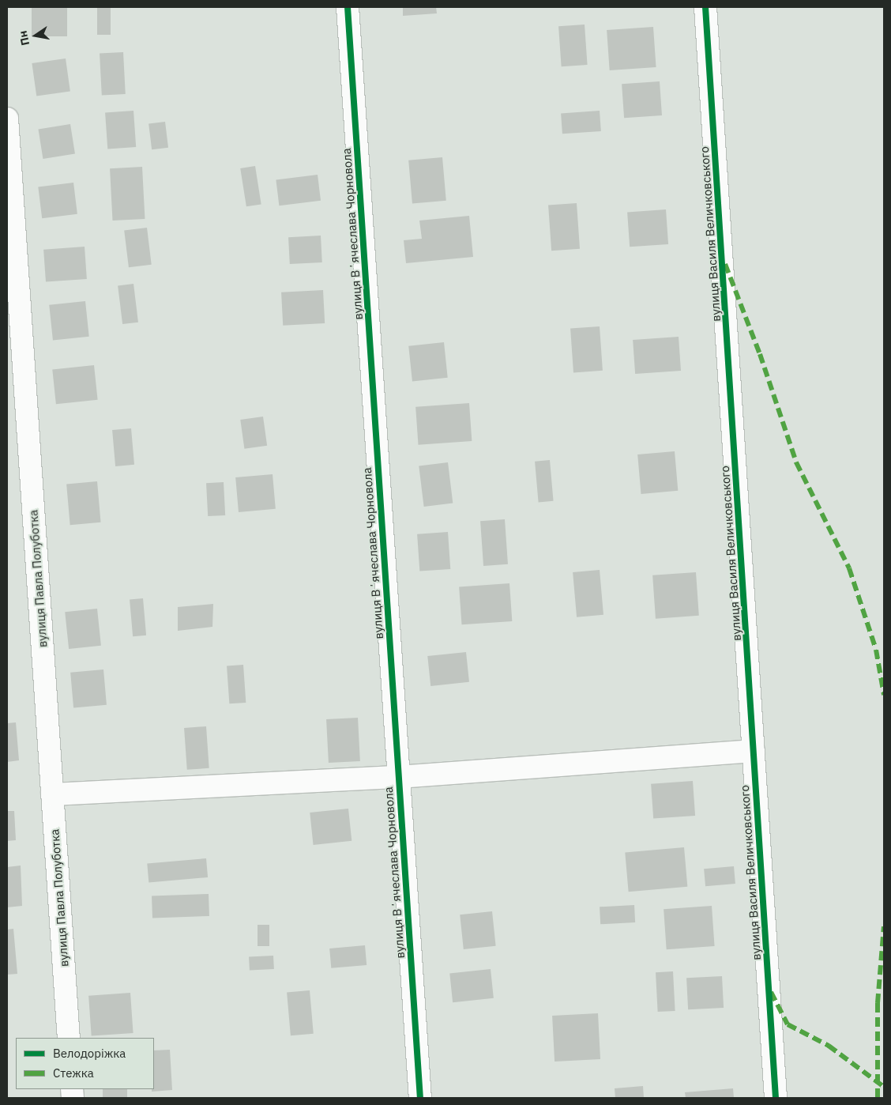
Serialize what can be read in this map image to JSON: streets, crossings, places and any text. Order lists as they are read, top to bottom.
{
  "streets": {
    "street": ["вулиця Вʼячеслава Чорновола", "вулиця Василя Величковського", "вулиця Павла Полуботка"]
  },
  "legend": ["Велодоріжка", "Стежка"],
  "north": "left"
}
